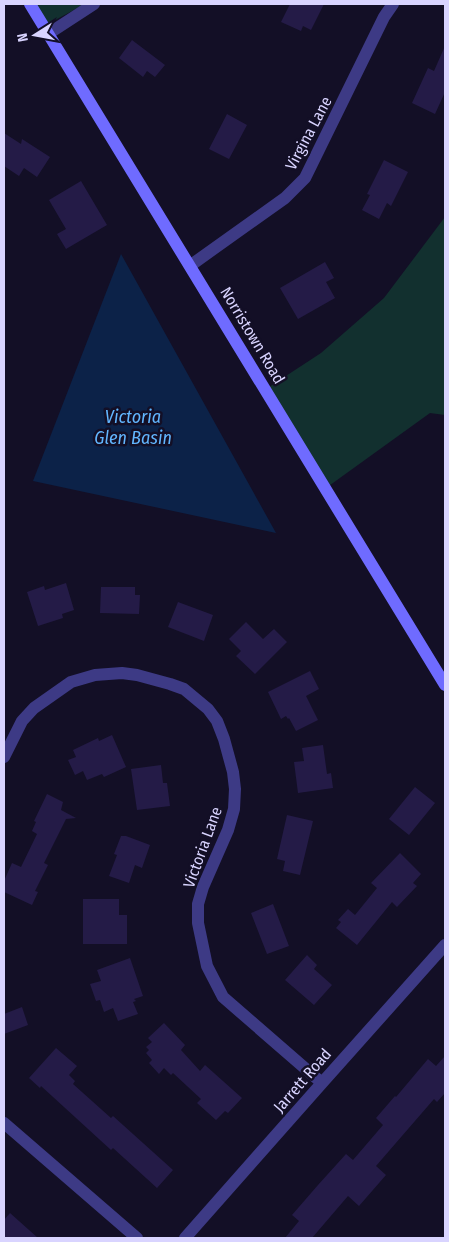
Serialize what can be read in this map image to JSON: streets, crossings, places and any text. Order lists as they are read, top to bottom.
{
  "streets": {
    "main road": ["Norristown Road"],
    "street": ["Virgina Lane", "Victoria Lane", "Jarrett Road"]
  },
  "crossings": [
    ["Virgina Lane", "Norristown Road"],
    ["Victoria Lane", "Jarrett Road"]
  ],
  "water": ["Victoria Glen Basin"],
  "north": "left"
}
